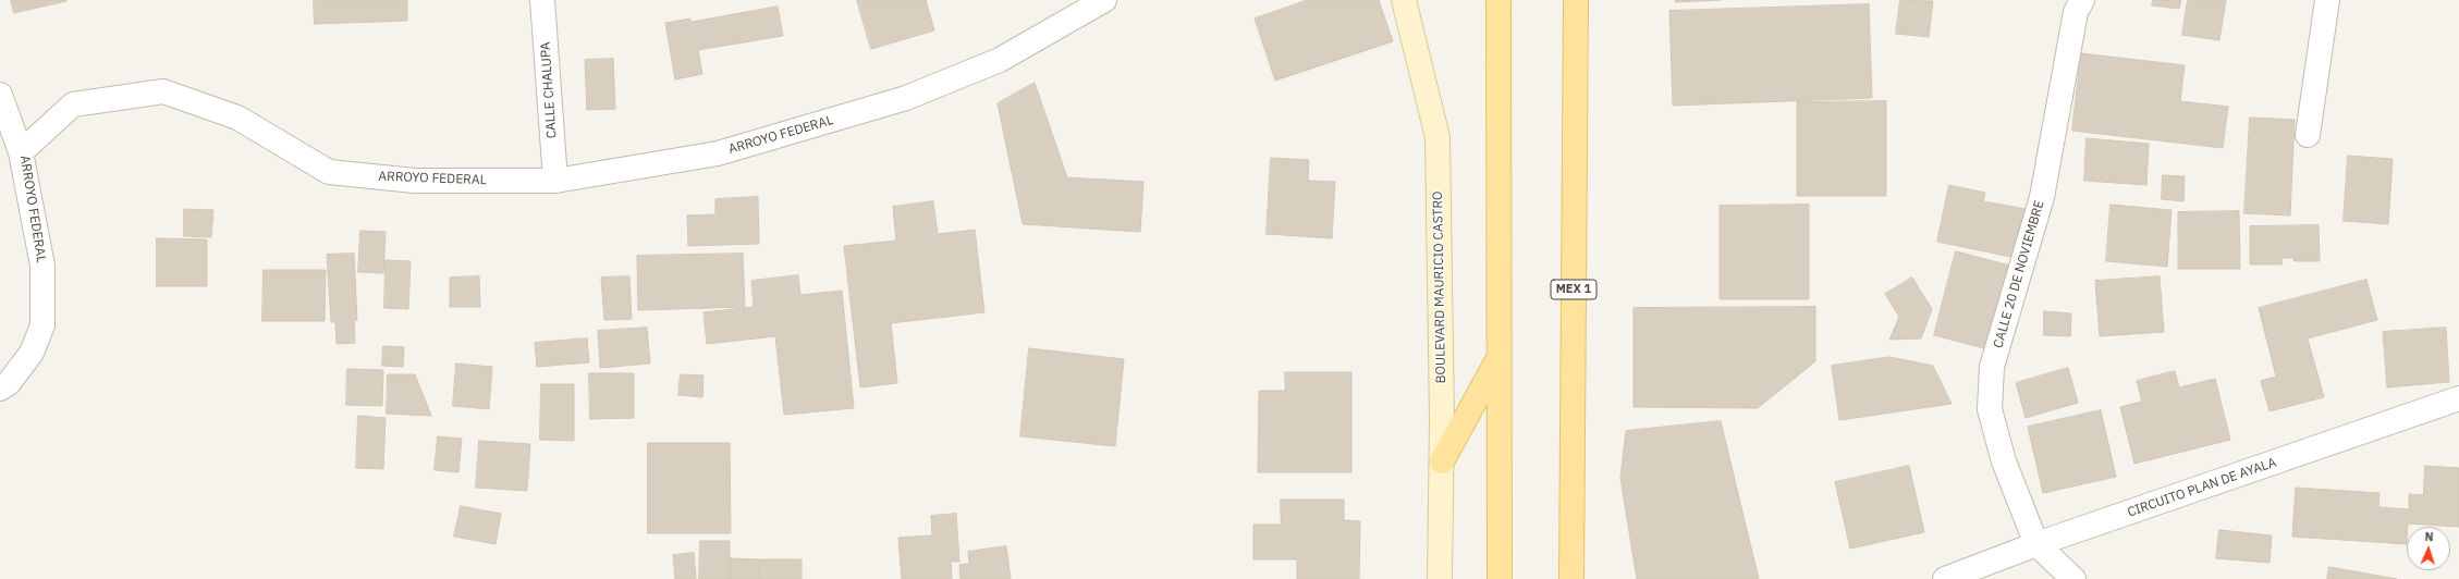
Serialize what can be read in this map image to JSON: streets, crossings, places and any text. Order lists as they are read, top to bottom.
{
  "streets": {
    "main road": ["MEX 1"],
    "street": [
      "CALLE CHALUPA",
      "ARROYO FEDERAL",
      "CALLE 20 DE NOVIEMBRE",
      "BOULEVARD MAURICIO CASTRO",
      "CIRCUITO PLAN DE AYALA"
    ]
  },
  "crossings": [
    ["CALLE CHALUPA", "ARROYO FEDERAL"],
    ["CALLE 20 DE NOVIEMBRE", "CIRCUITO PLAN DE AYALA"]
  ],
  "north": "top"
}
